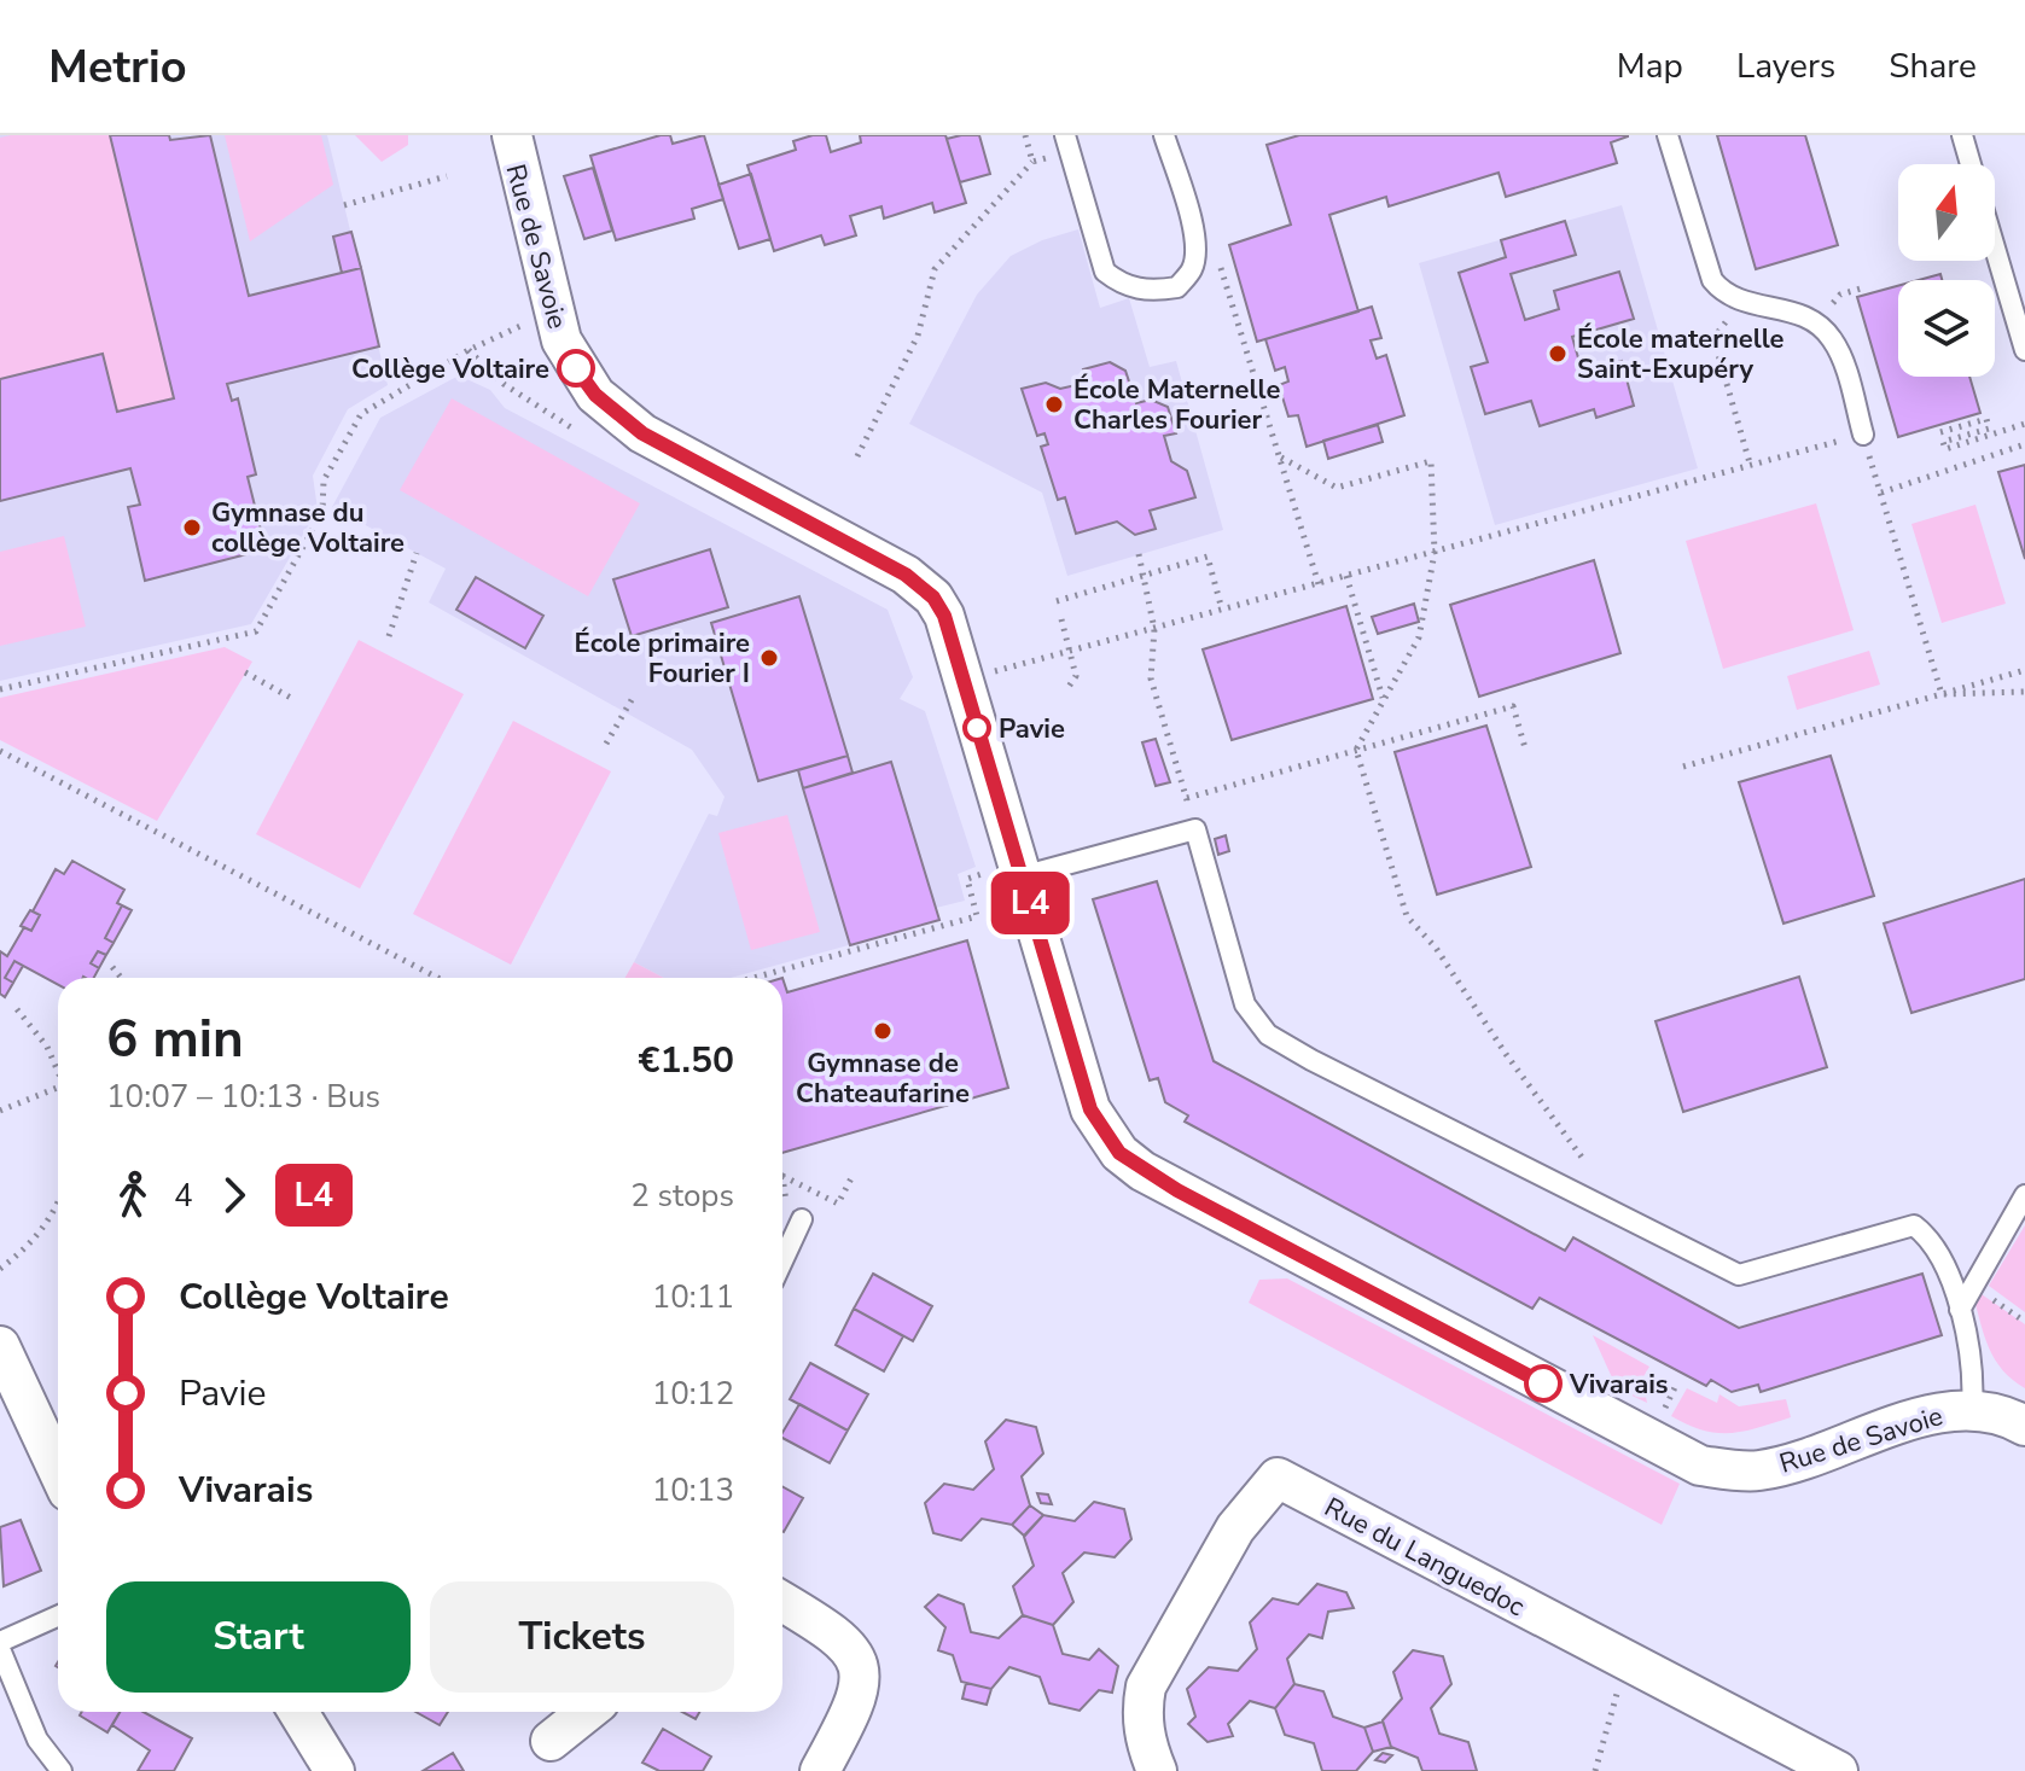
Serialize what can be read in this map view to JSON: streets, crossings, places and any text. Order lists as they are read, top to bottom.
{
  "streets": {
    "street": ["Rue de Savoie", "Rue du Languedoc"]
  },
  "places": [
    "École maternelle Saint-Exupéry",
    "Collège Voltaire",
    "École Maternelle Charles Fourier",
    "Gymnase du collège Voltaire",
    "École primaire Fourier I",
    "Pavie",
    "Gymnase de Chateaufarine",
    "Vivarais"
  ],
  "lines": ["bus line L4"],
  "north": "top",
  "page": {
    "header": "Metrio",
    "nav": ["Map", "Layers", "Share"],
    "on_map": "L4",
    "heading": ["6 min", "10:07 – 10:13 · Bus", "€1.50"],
    "legs": ["4", "L4", "2 stops"],
    "list": [
      {
        "name": "Collège Voltaire",
        "value": "10:11"
      },
      {
        "name": "Pavie",
        "value": "10:12"
      },
      {
        "name": "Vivarais",
        "value": "10:13"
      }
    ],
    "buttons": ["Start", "Tickets"]
  }
}
